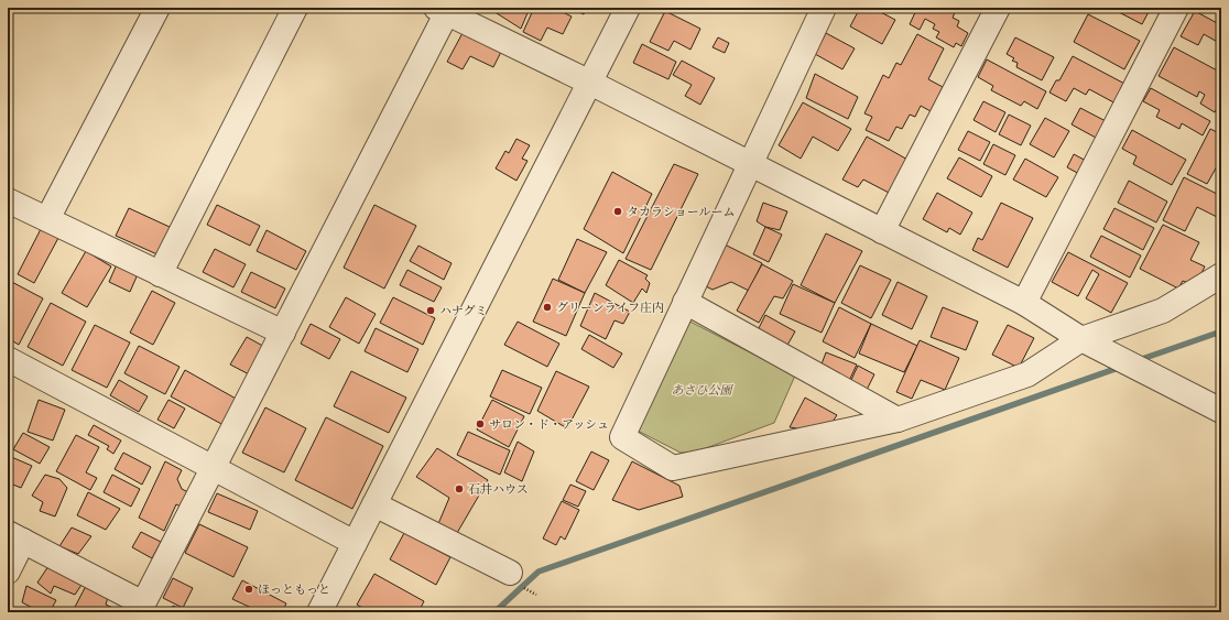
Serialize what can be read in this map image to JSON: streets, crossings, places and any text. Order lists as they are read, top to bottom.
{
  "parks": ["あさひ公園"],
  "places": [
    "タカラショールーム",
    "グリーンライフ庄内",
    "ハナグミ",
    "サロン・ド・アッシュ",
    "石井ハウス",
    "ほっともっと"
  ]
}
